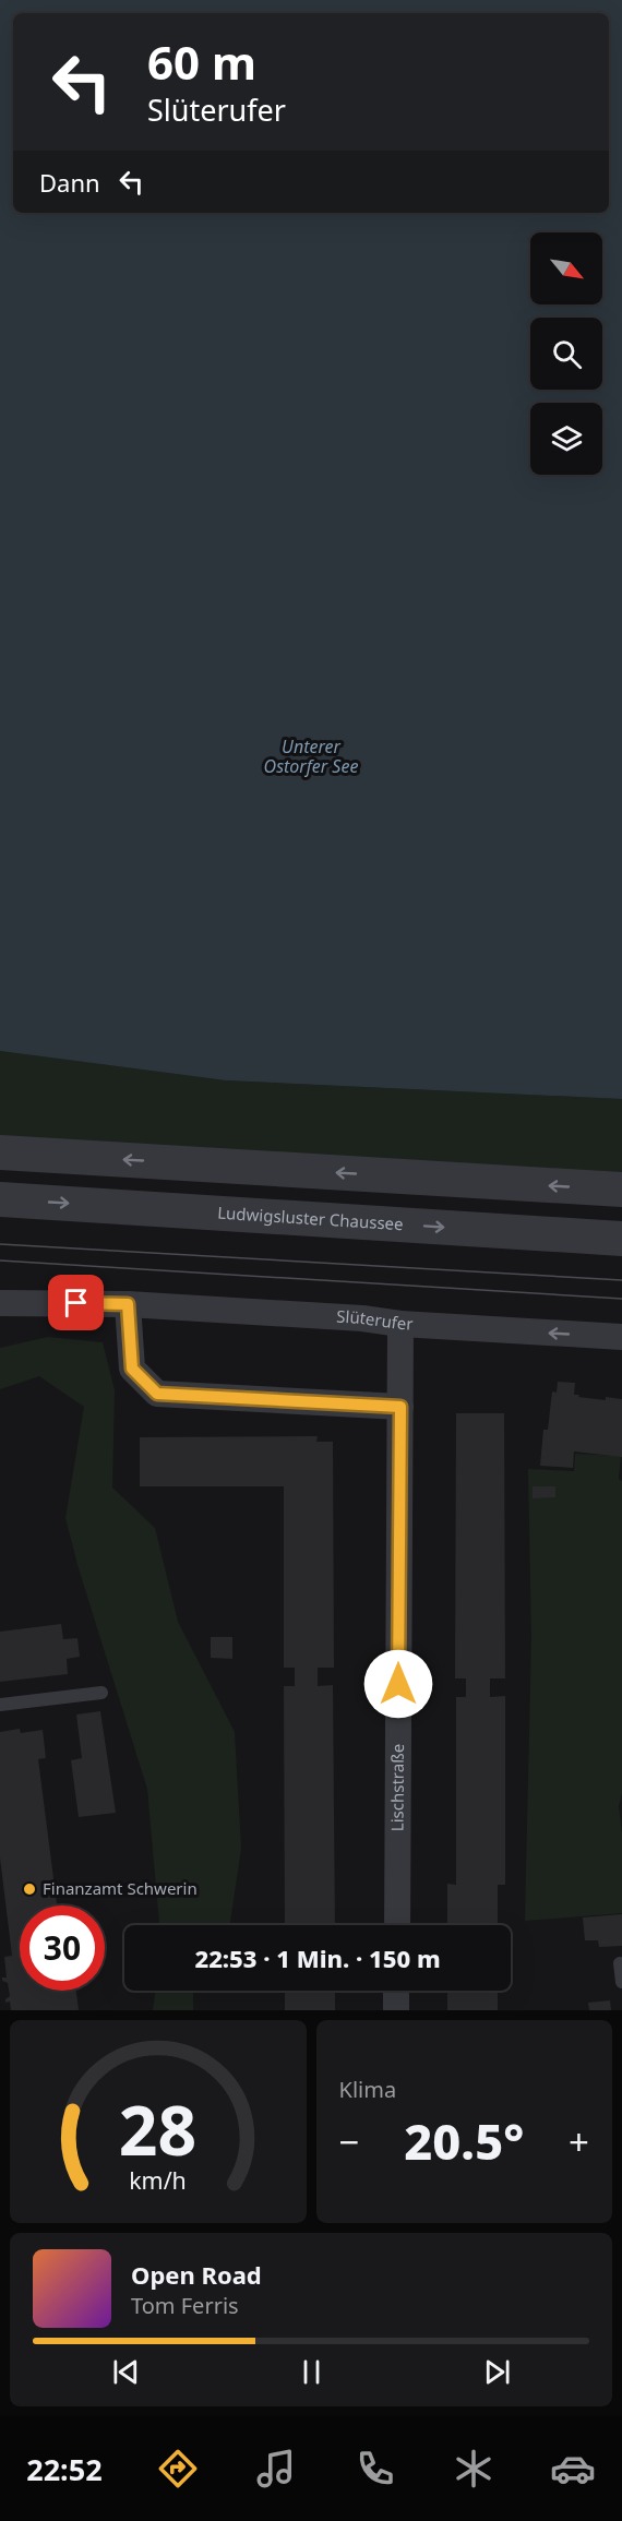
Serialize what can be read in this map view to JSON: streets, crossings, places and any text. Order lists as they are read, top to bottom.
{
  "streets": {
    "street": ["Ludwigsluster Chaussee", "Slüterufer", "Lischstraße"]
  },
  "crossings": [
    ["Slüterufer", "Lischstraße"]
  ],
  "water": ["Unterer Ostorfer See"],
  "places": ["Finanzamt Schwerin"],
  "north": "bottom right",
  "page": {
    "turn": ["60 m", "Slüterufer"],
    "then": "Dann",
    "limit": "30",
    "trip": "22:53 · 1 Min. · 150 m",
    "tile": "Klima",
    "heat": ["−", "20.5°", "+"],
    "song": ["Open Road", "Tom Ferris"],
    "tabs": "22:52",
    "gauge": ["28", "km/h"]
  }
}
